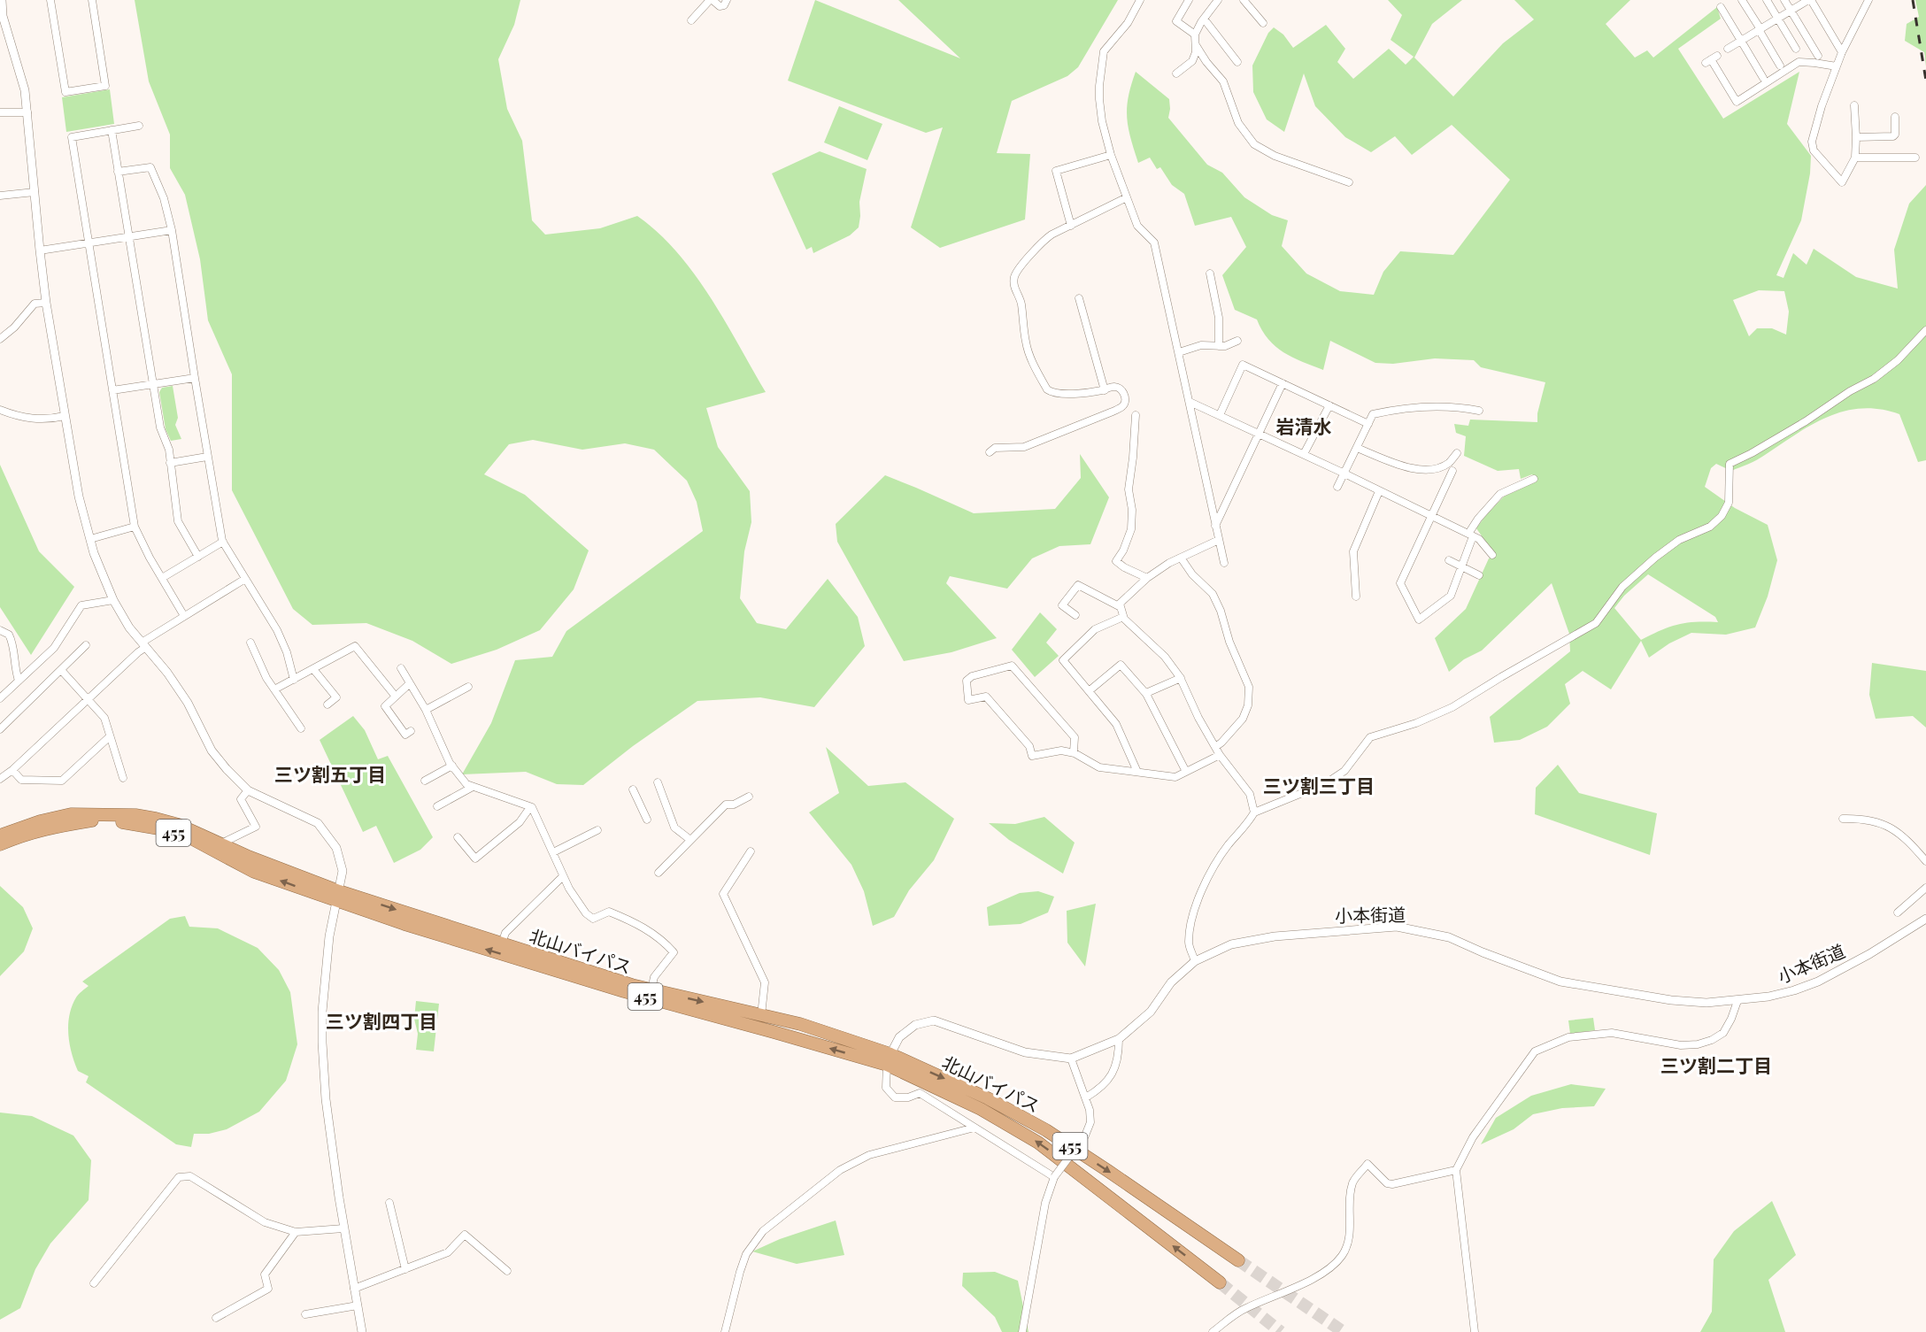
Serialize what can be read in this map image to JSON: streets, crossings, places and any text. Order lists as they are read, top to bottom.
{
  "streets": {
    "highway": ["455", "北山バイパス"],
    "street": ["小本街道"]
  },
  "crossings": [
    ["小本街道", "北山バイパス"]
  ],
  "districts": [
    "岩清水",
    "三ツ割五丁目",
    "三ツ割三丁目",
    "三ツ割四丁目",
    "三ツ割二丁目"
  ]
}
